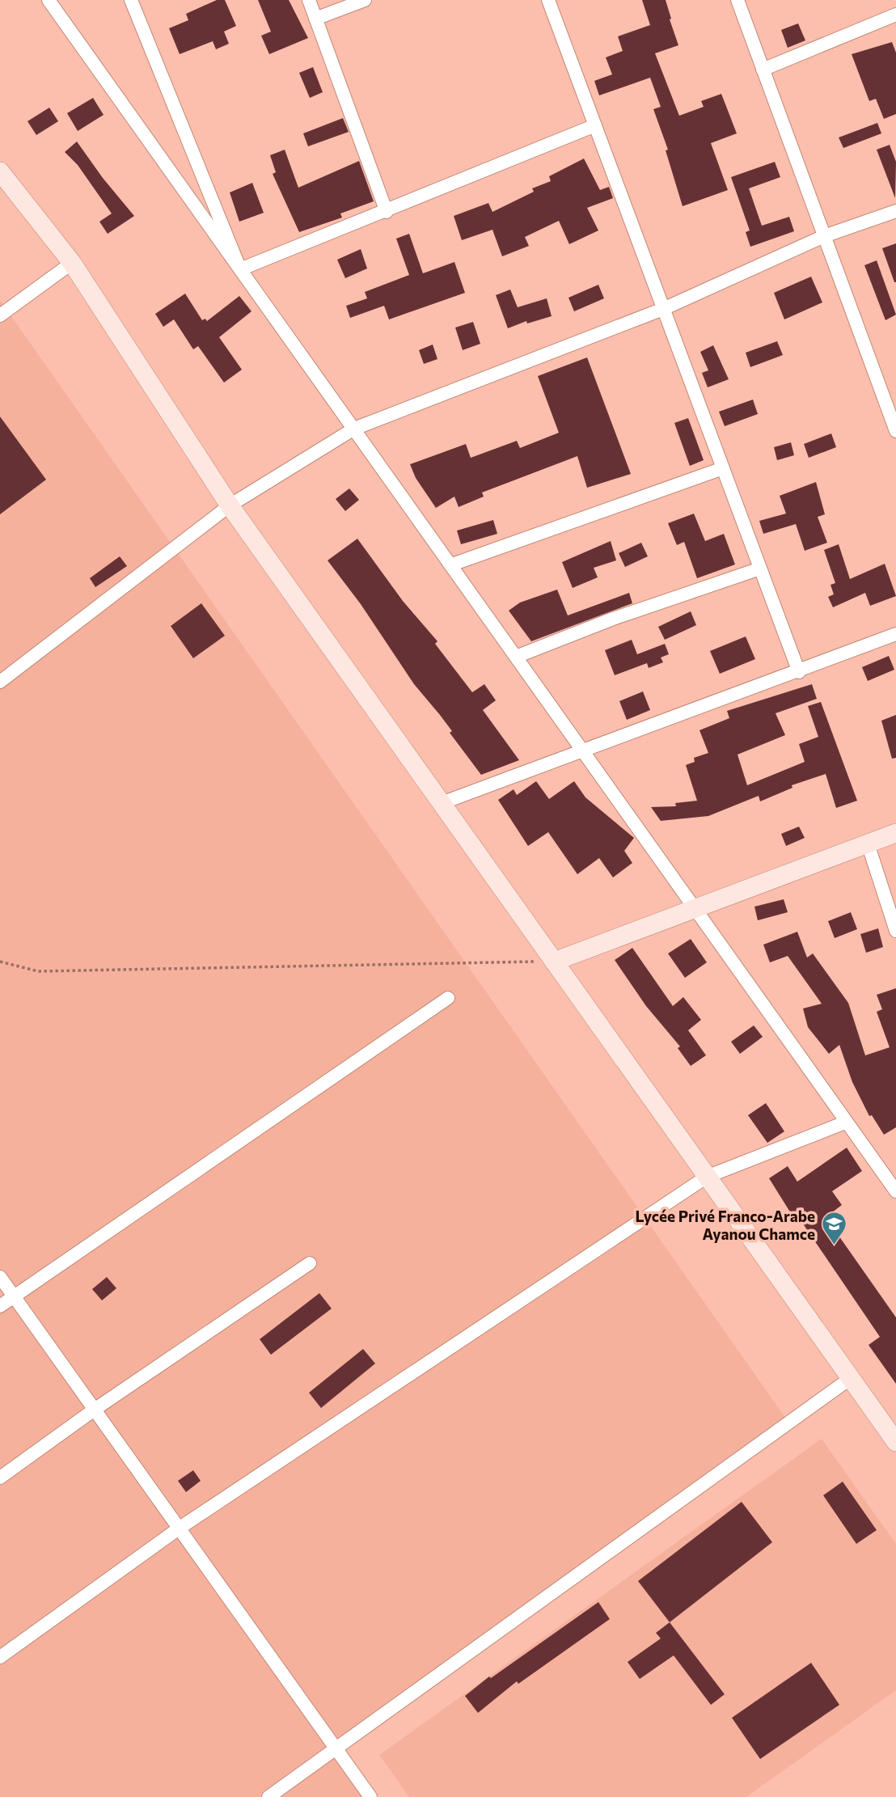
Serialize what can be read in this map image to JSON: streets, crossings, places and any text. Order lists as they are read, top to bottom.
{
  "places": {
    "school or university": ["Lycée Privé Franco-Arabe Ayanou Chamce"]
  }
}
